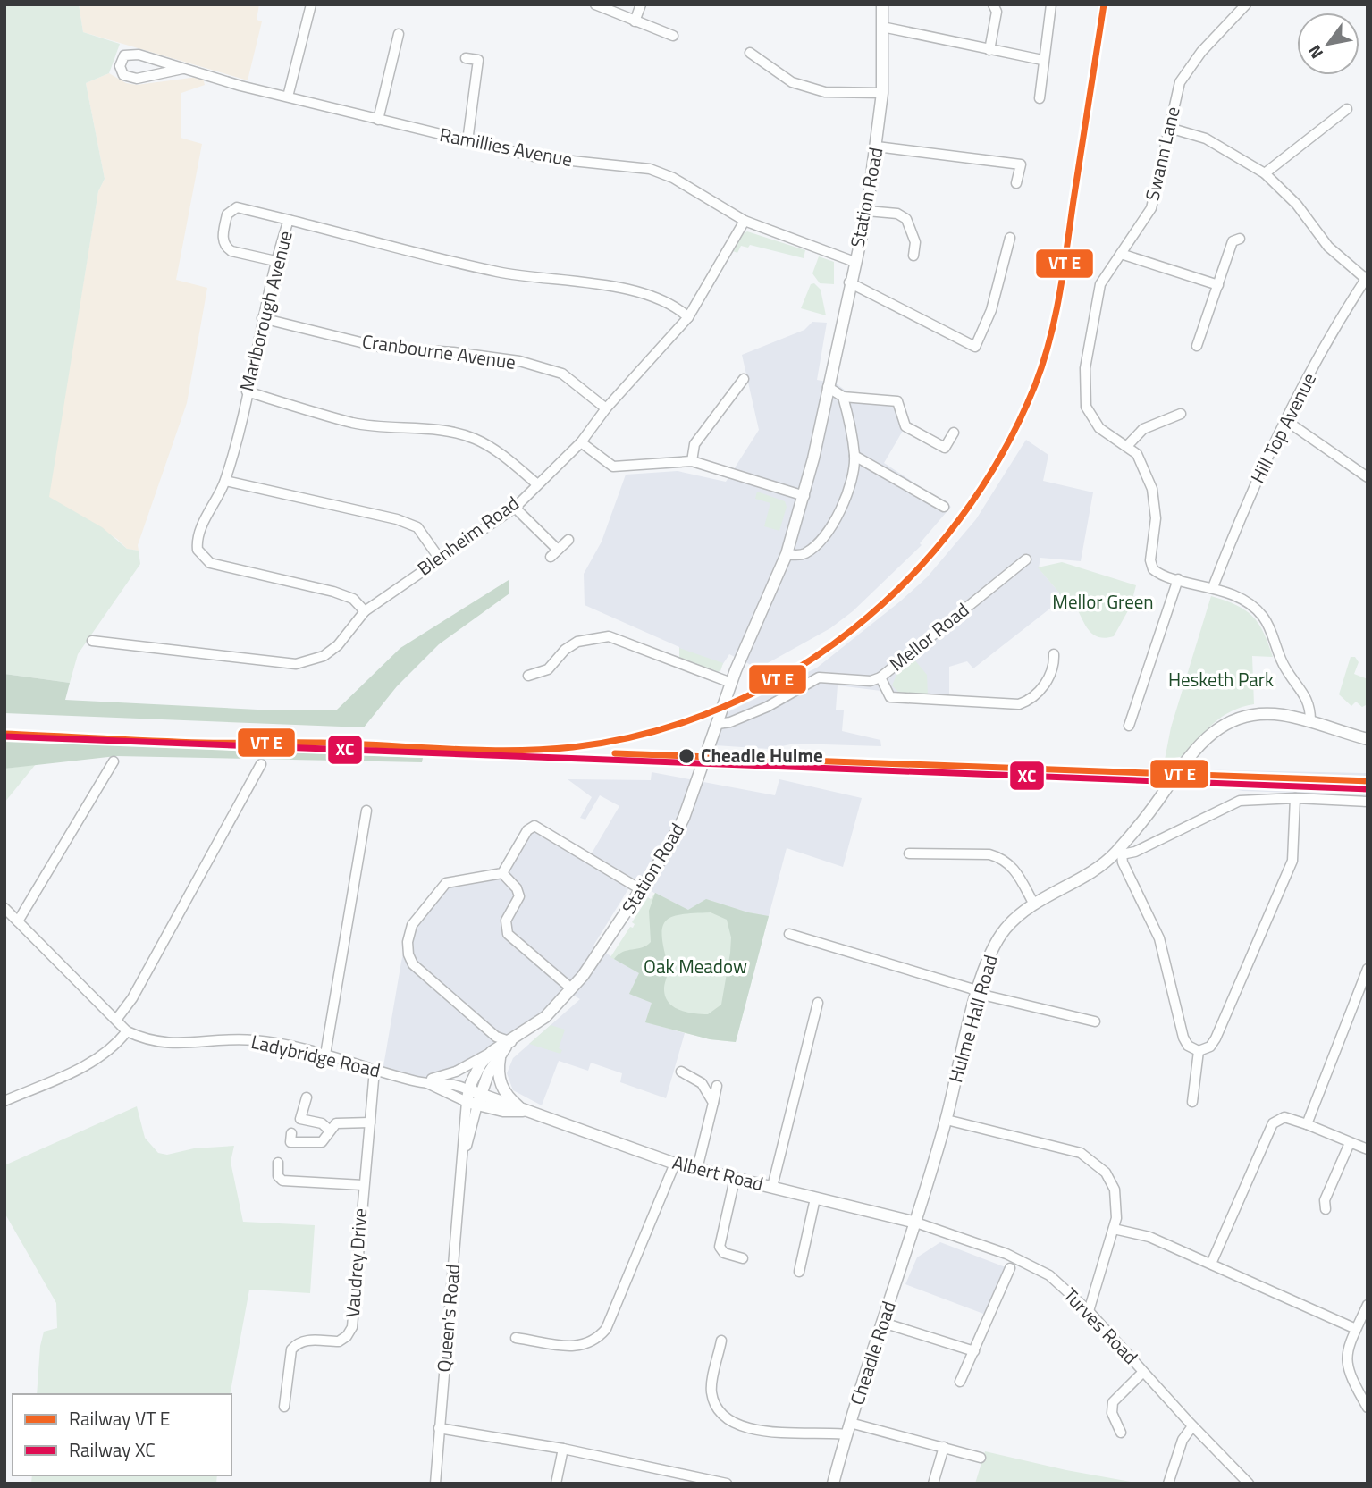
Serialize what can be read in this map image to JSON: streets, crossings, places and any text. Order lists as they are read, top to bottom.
{
  "streets": {
    "main road": [
      "Station Road",
      "Hulme Hall Road",
      "Albert Road",
      "Cheadle Road"
    ],
    "street": [
      "Ramillies Avenue",
      "Swann Lane",
      "Marlborough Avenue",
      "Cranbourne Avenue",
      "Hill Top Avenue",
      "Blenheim Road",
      "Mellor Road",
      "Ladybridge Road",
      "Vaudrey Drive",
      "Queen's Road",
      "Turves Road"
    ]
  },
  "crossings": [
    ["Ramillies Avenue", "Station Road"],
    ["Ramillies Avenue", "Blenheim Road"],
    ["Swann Lane", "Hill Top Avenue"],
    ["Swann Lane", "Hulme Hall Road"],
    ["Station Road", "Mellor Road"],
    ["Station Road", "Albert Road"],
    ["Station Road", "Queen's Road"],
    ["Marlborough Avenue", "Cranbourne Avenue"],
    ["Marlborough Avenue", "Blenheim Road"],
    ["Cranbourne Avenue", "Blenheim Road"],
    ["Hulme Hall Road", "Albert Road"],
    ["Hulme Hall Road", "Turves Road"],
    ["Hulme Hall Road", "Cheadle Road"],
    ["Ladybridge Road", "Albert Road"],
    ["Ladybridge Road", "Vaudrey Drive"],
    ["Albert Road", "Queen's Road"],
    ["Albert Road", "Turves Road"],
    ["Albert Road", "Cheadle Road"],
    ["Turves Road", "Cheadle Road"]
  ],
  "parks": ["Mellor Green", "Hesketh Park", "Oak Meadow"],
  "places": ["Cheadle Hulme"],
  "lines": ["rail line XC"],
  "legend": ["Railway VT E", "Railway XC"],
  "north": "bottom left"
}
